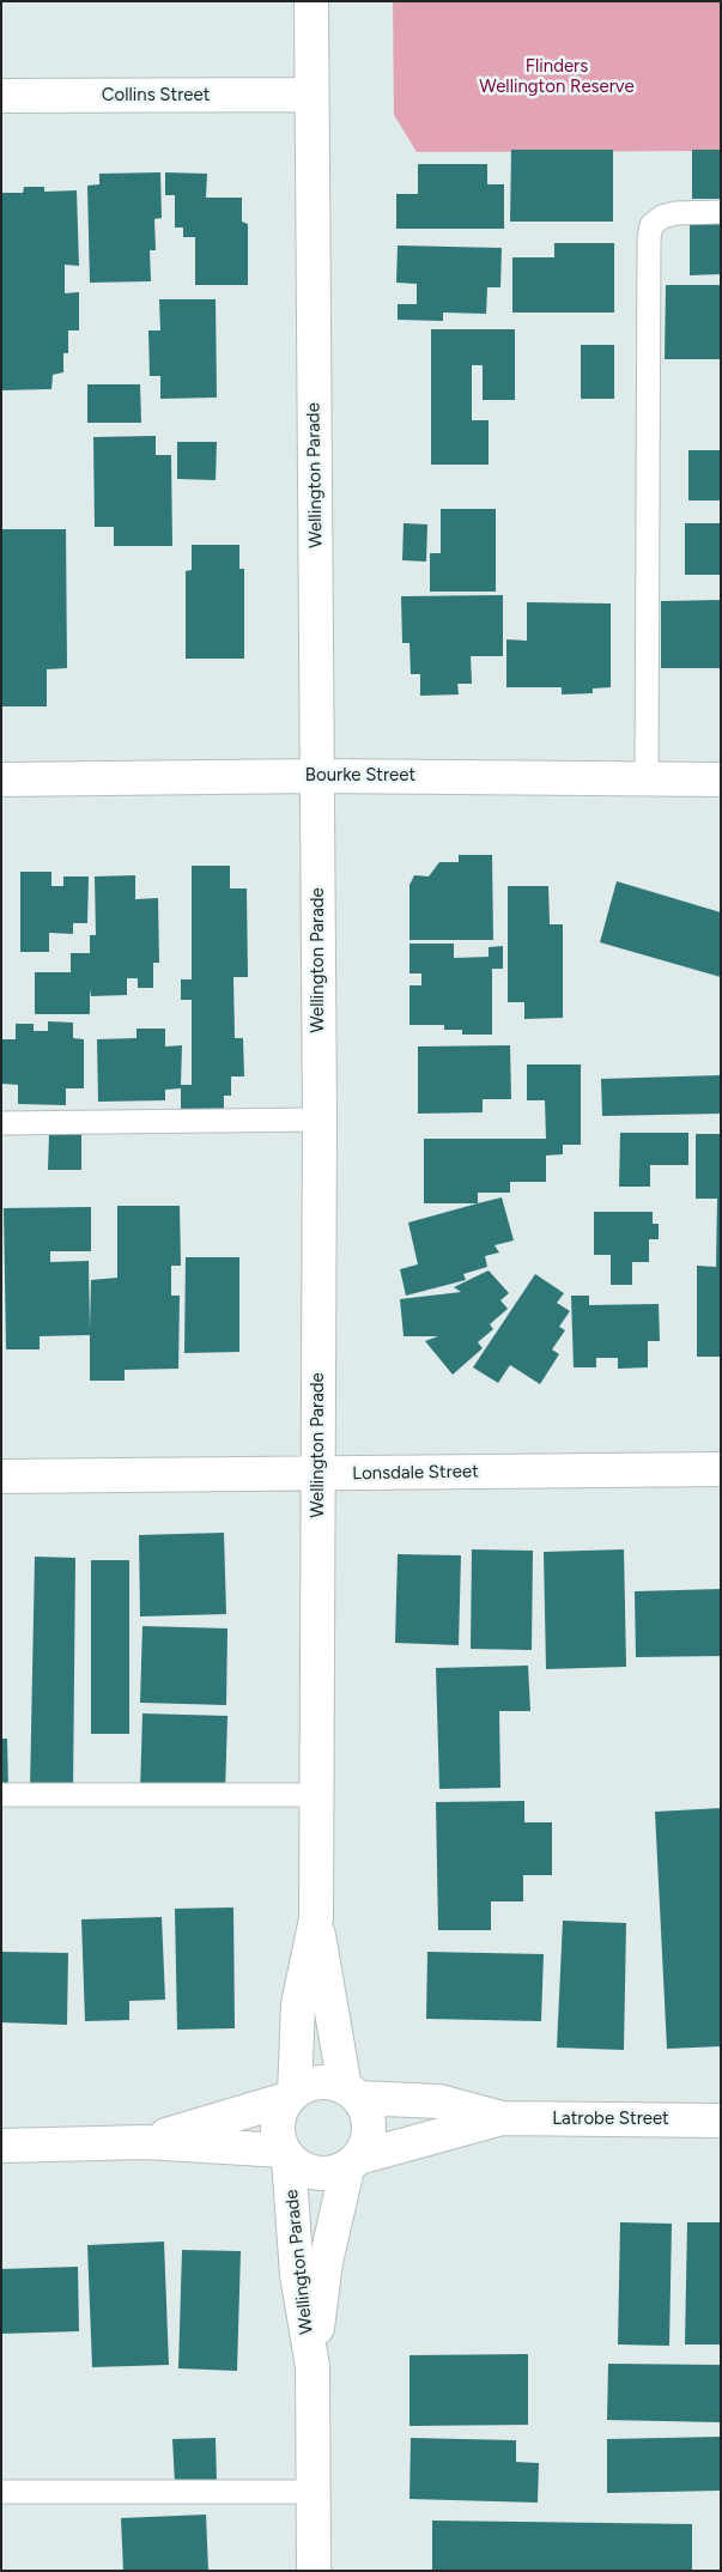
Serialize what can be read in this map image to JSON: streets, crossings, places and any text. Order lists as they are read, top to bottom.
{
  "streets": {
    "street": [
      "Collins Street",
      "Wellington Parade",
      "Bourke Street",
      "Lonsdale Street",
      "Latrobe Street"
    ]
  },
  "crossings": [
    ["Collins Street", "Wellington Parade"],
    ["Wellington Parade", "Bourke Street"],
    ["Wellington Parade", "Lonsdale Street"],
    ["Wellington Parade", "Latrobe Street"]
  ],
  "parks": ["Flinders Wellington Reserve"]
}
